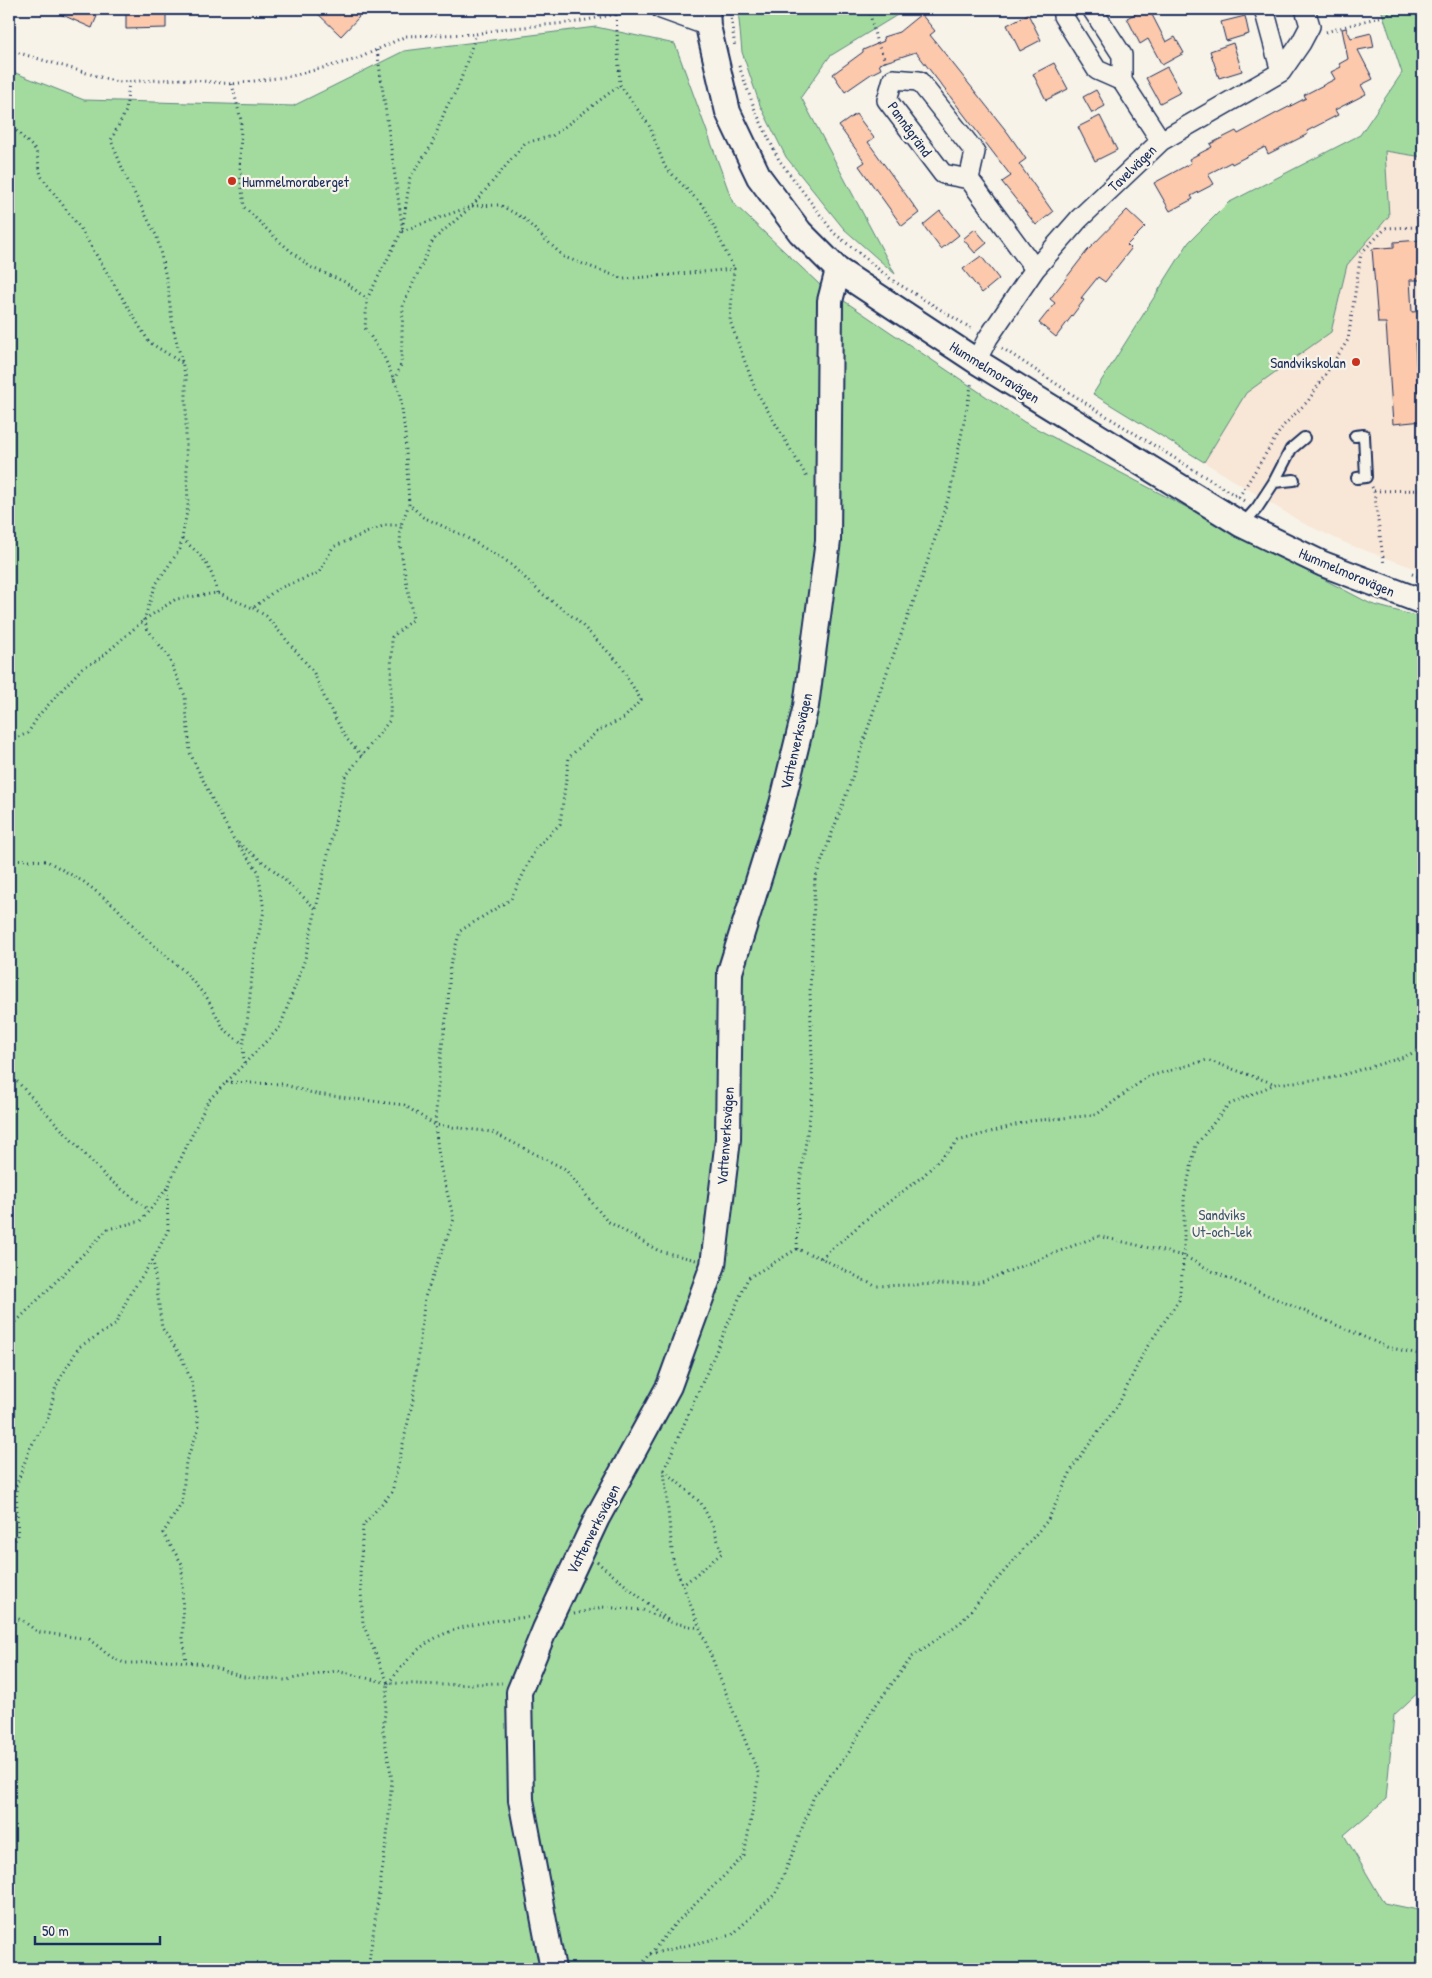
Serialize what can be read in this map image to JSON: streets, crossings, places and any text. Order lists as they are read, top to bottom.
{
  "streets": {
    "street": [
      "Pannågränd",
      "Tavelvägen",
      "Hummelmoravägen",
      "Vattenverksvägen"
    ]
  },
  "crossings": [
    ["Tavelvägen", "Hummelmoravägen"],
    ["Hummelmoravägen", "Vattenverksvägen"]
  ],
  "parks": ["Sandviks Ut-och-lek"],
  "places": ["Hummelmoraberget", "Sandvikskolan"],
  "scale_bar": "50 m"
}
